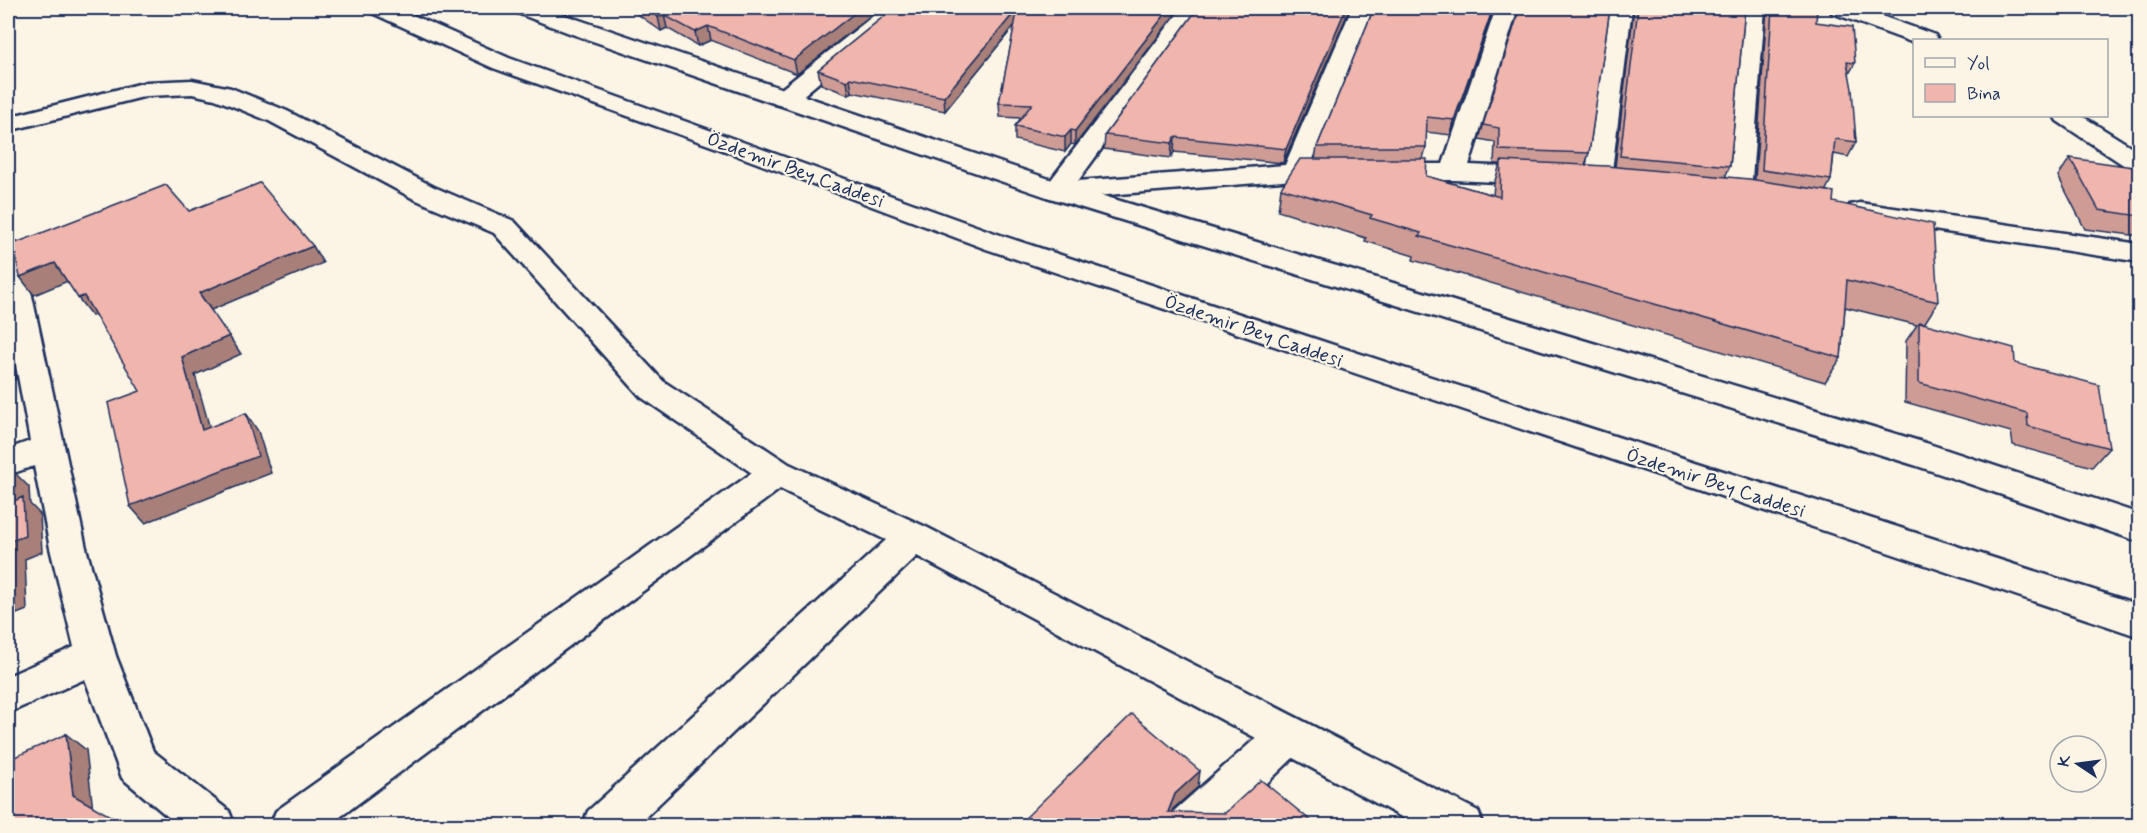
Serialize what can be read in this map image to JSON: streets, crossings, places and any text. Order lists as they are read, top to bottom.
{
  "streets": {
    "street": ["Özdemir Bey Caddesi"]
  },
  "legend": ["Yol", "Bina"],
  "north": "left"
}
